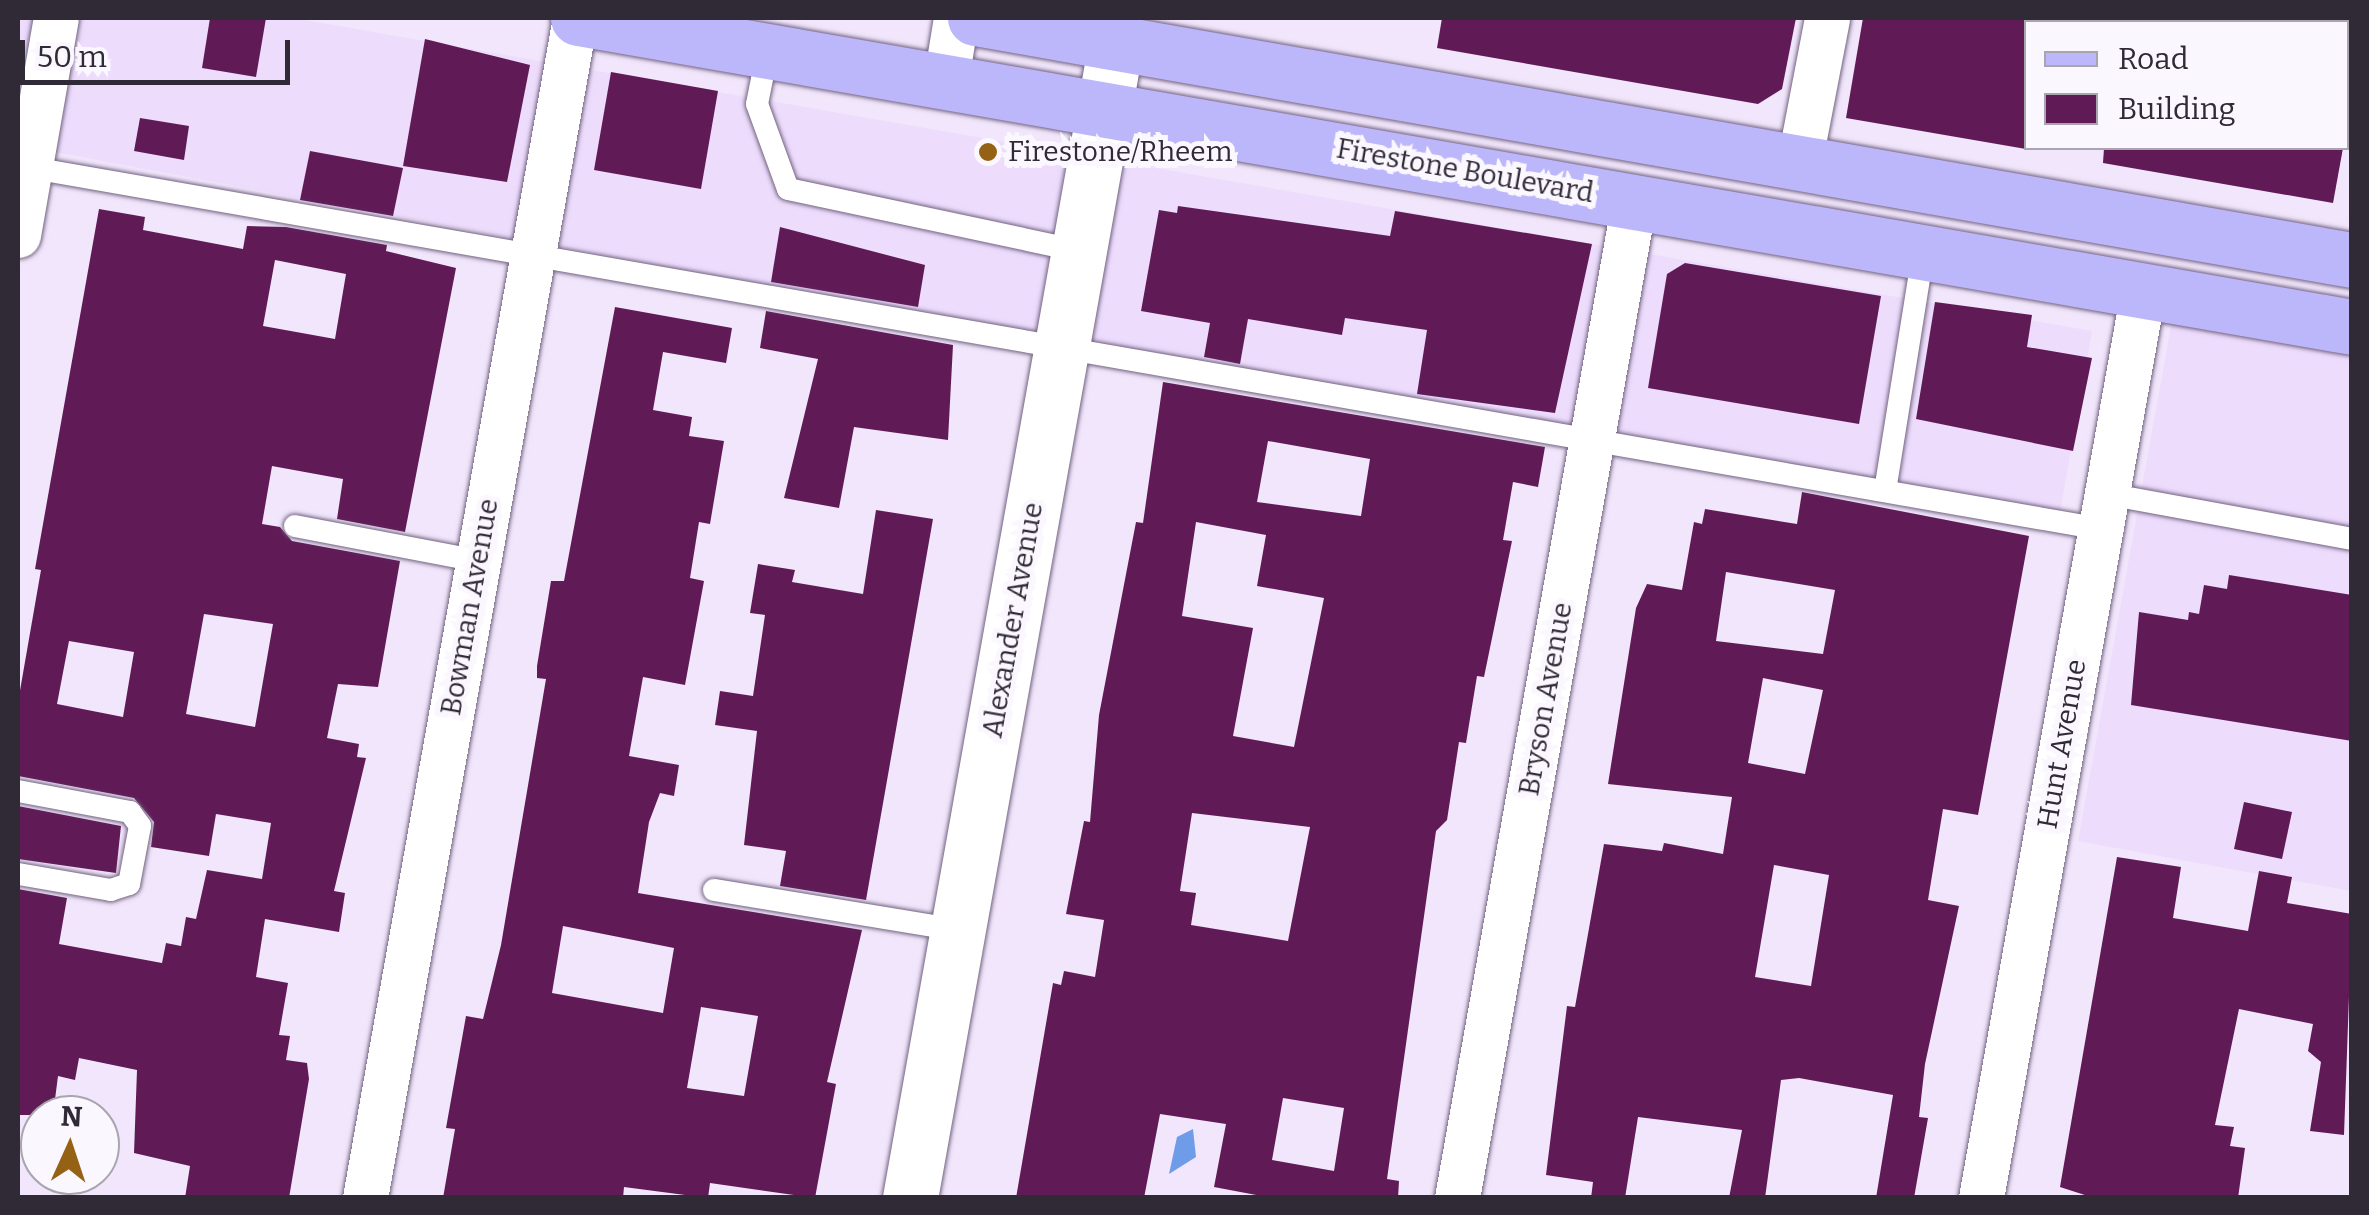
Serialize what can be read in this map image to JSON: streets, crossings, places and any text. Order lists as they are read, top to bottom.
{
  "streets": {
    "main road": ["Firestone Boulevard"],
    "street": [
      "Bowman Avenue",
      "Alexander Avenue",
      "Bryson Avenue",
      "Hunt Avenue"
    ]
  },
  "crossings": [
    ["Firestone Boulevard", "Bowman Avenue"],
    ["Firestone Boulevard", "Alexander Avenue"],
    ["Firestone Boulevard", "Bryson Avenue"],
    ["Firestone Boulevard", "Hunt Avenue"]
  ],
  "places": ["Firestone/Rheem"],
  "legend": ["Road", "Building"],
  "scale_bar": "50 m",
  "north": "top"
}
